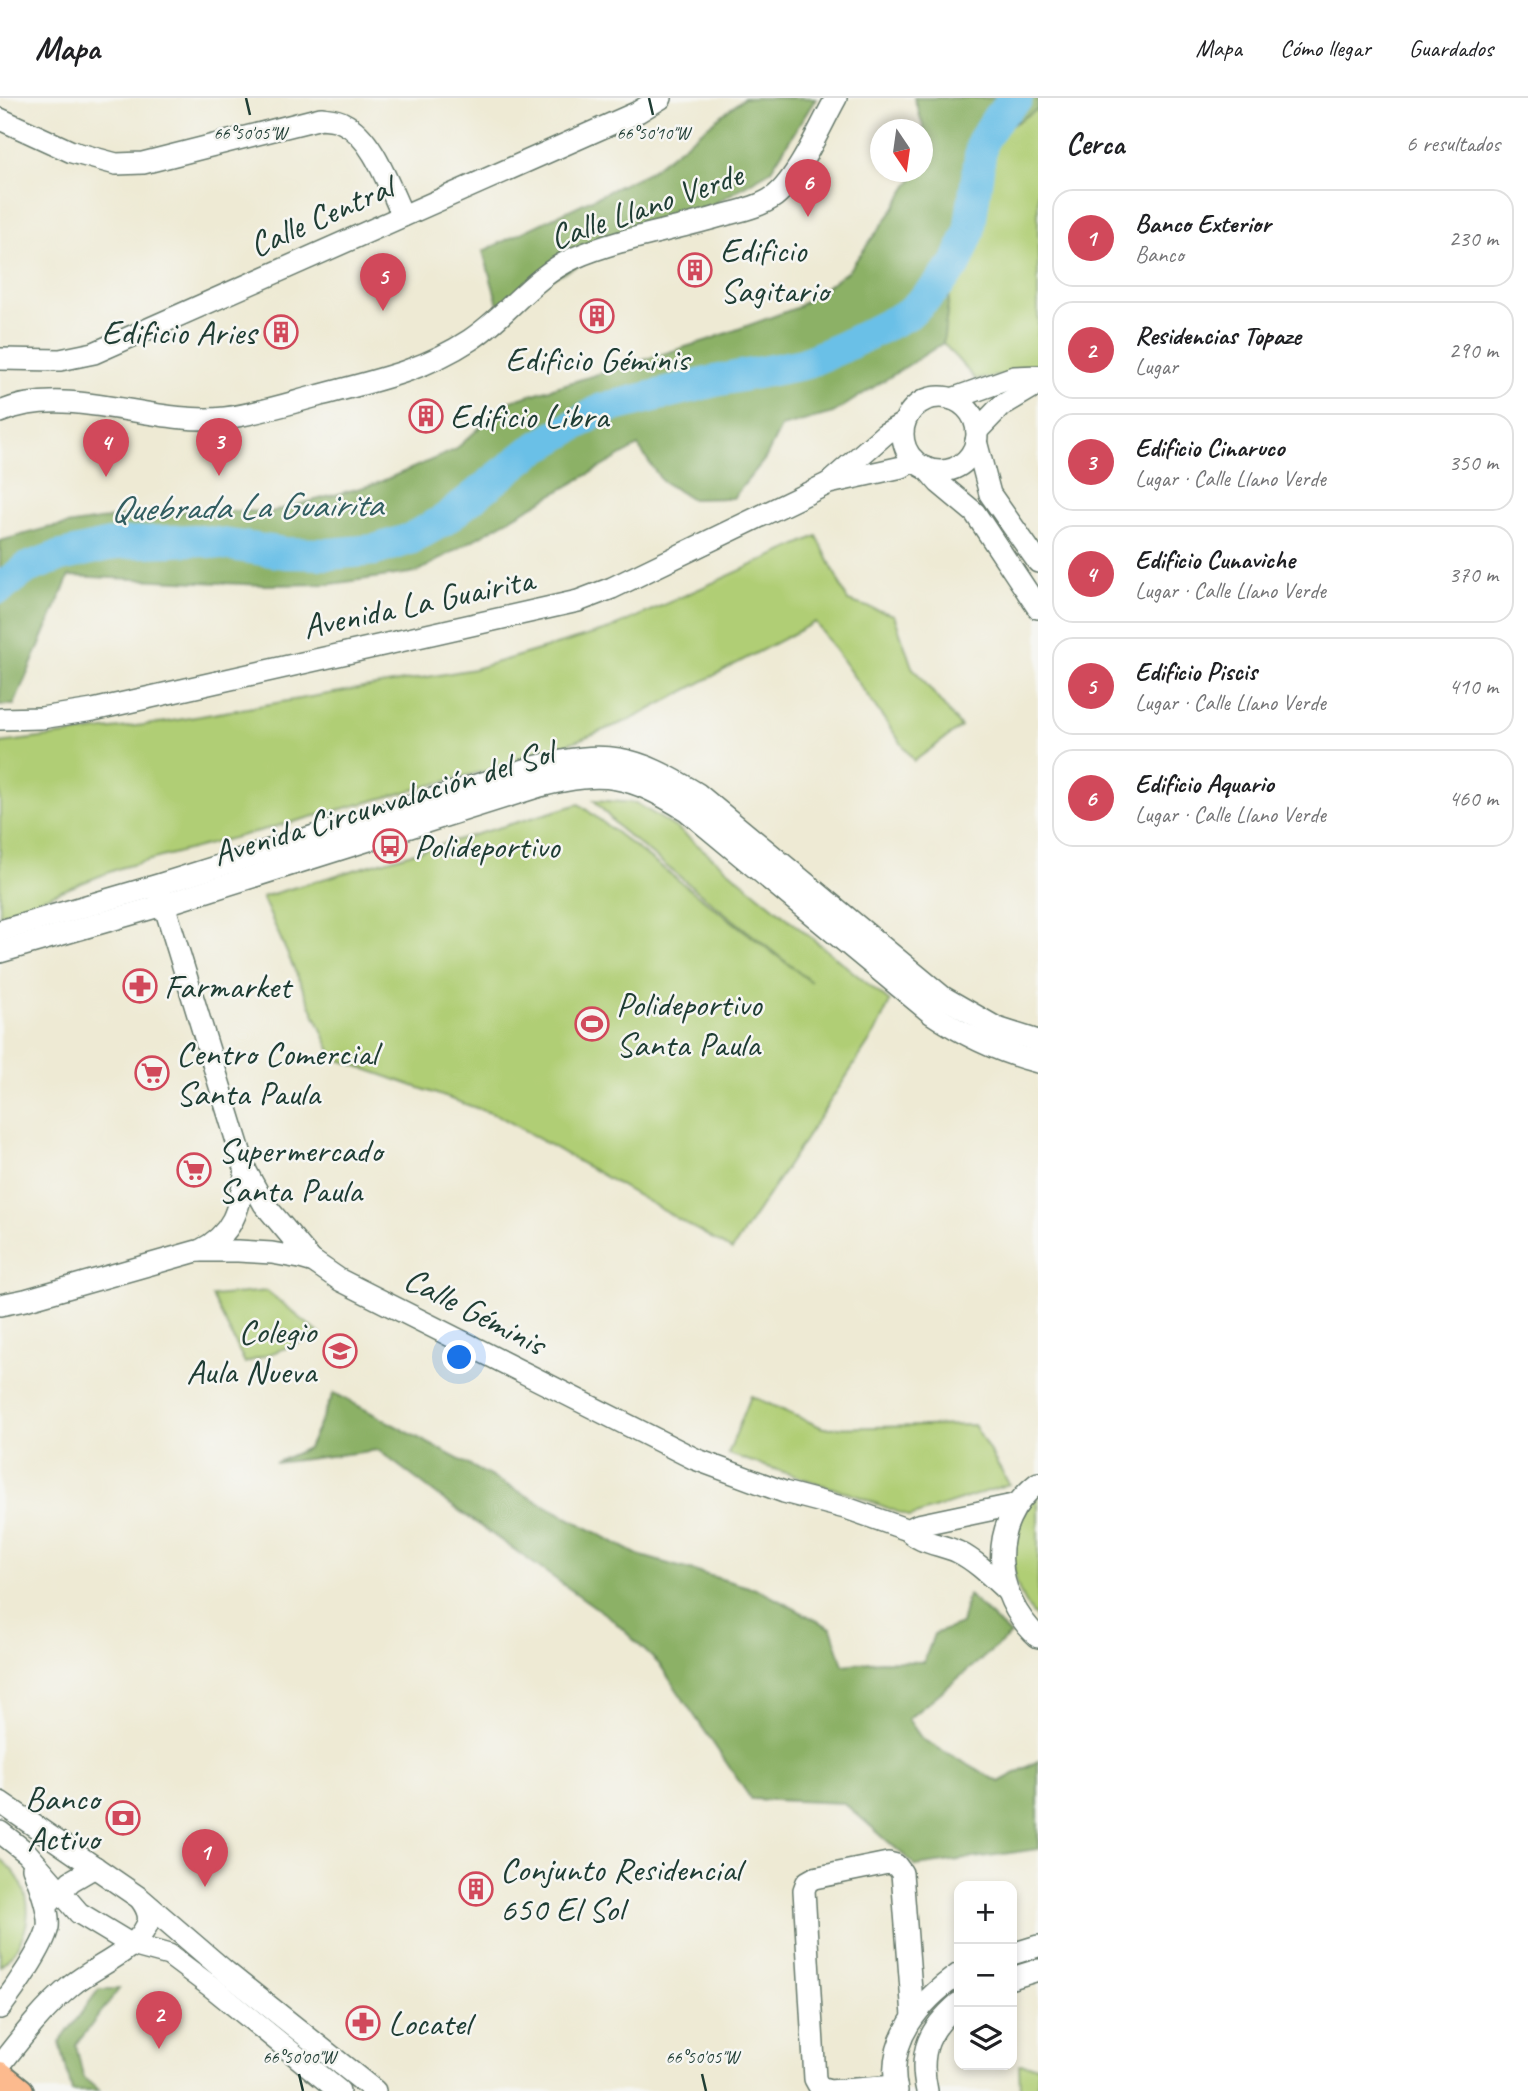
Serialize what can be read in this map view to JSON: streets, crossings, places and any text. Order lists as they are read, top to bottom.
{
  "streets": {
    "street": [
      "Calle Llano Verde",
      "Calle Central",
      "Avenida La Guairita",
      "Avenida Circunvalación del Sol",
      "Calle Géminis"
    ]
  },
  "water": ["Quebrada La Guairita"],
  "places": {
    "building": [
      "Edificio Sagitario",
      "Edificio Géminis",
      "Edificio Aries",
      "Edificio Libra",
      "Conjunto Residencial 650 El Sol"
    ],
    "bus stop": ["Polideportivo"],
    "pharmacy": ["Farmarket", "Locatel"],
    "sports": ["Polideportivo Santa Paula"],
    "supermarket": ["Centro Comercial Santa Paula", "Supermercado Santa Paula"],
    "school or university": ["Colegio Aula Nueva"],
    "bank": ["Banco Activo"]
  },
  "north": "bottom",
  "page": {
    "header": "Mapa",
    "nav": ["Mapa", "Cómo llegar", "Guardados"],
    "heading": ["Cerca", "6 resultados"],
    "pins": [
      "6",
      "5",
      "3",
      "4",
      "1",
      "2"
    ],
    "list": [
      {
        "mark": "1",
        "name": "Banco Exterior",
        "note": "Banco",
        "value": "230 m"
      },
      {
        "mark": "2",
        "name": "Residencias Topaze",
        "note": "Lugar",
        "value": "290 m"
      },
      {
        "mark": "3",
        "name": "Edificio Cinaruco",
        "note": "Lugar · Calle Llano Verde",
        "value": "350 m"
      },
      {
        "mark": "4",
        "name": "Edificio Cunaviche",
        "note": "Lugar · Calle Llano Verde",
        "value": "370 m"
      },
      {
        "mark": "5",
        "name": "Edificio Piscis",
        "note": "Lugar · Calle Llano Verde",
        "value": "410 m"
      },
      {
        "mark": "6",
        "name": "Edificio Aquario",
        "note": "Lugar · Calle Llano Verde",
        "value": "460 m"
      }
    ],
    "map_buttons": ["+", "−"]
  },
  "coordinates": ["66°50'05\"W", "66°50'10\"W", "66°50'00\"W"]
}
